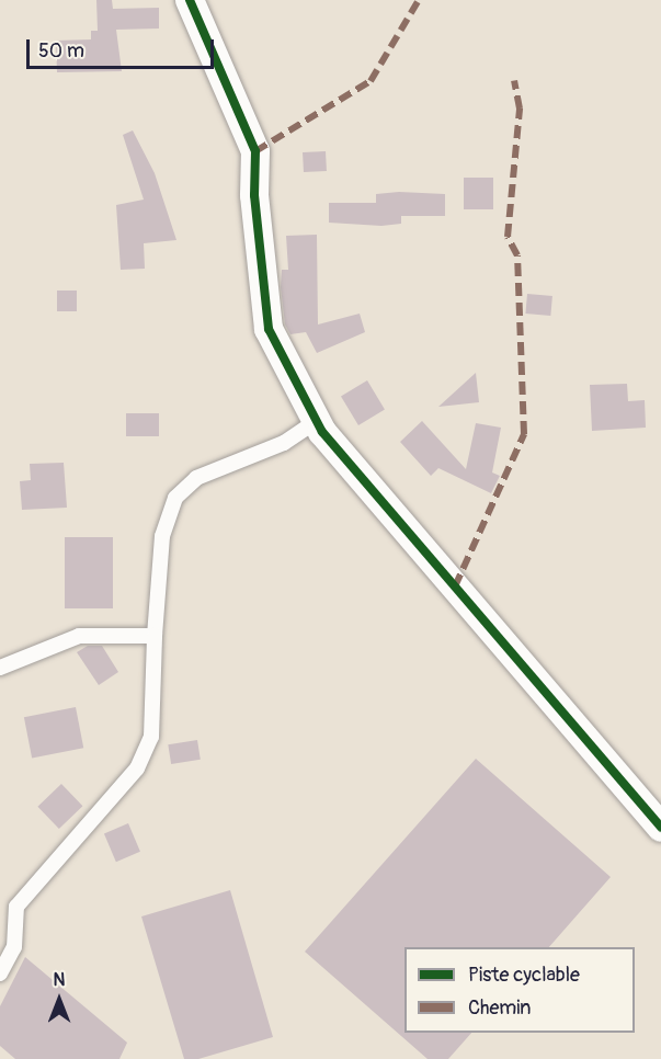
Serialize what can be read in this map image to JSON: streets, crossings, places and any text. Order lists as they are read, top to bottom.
{
  "legend": ["Piste cyclable", "Chemin"],
  "scale_bar": "50 m",
  "north": "top"
}
